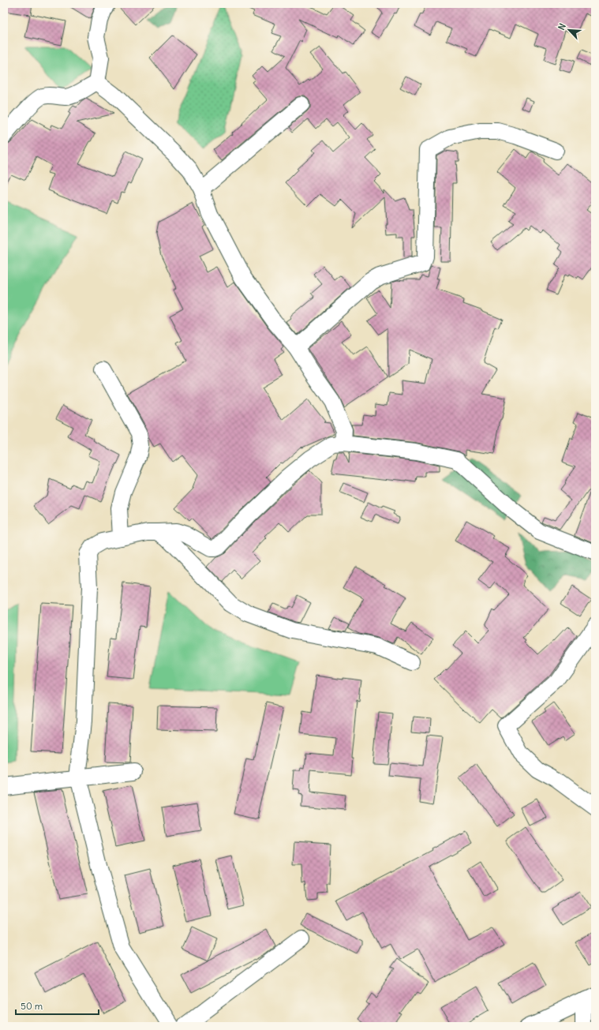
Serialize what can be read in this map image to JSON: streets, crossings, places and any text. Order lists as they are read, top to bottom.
{
  "scale_bar": "50 m",
  "north": "top left"
}
